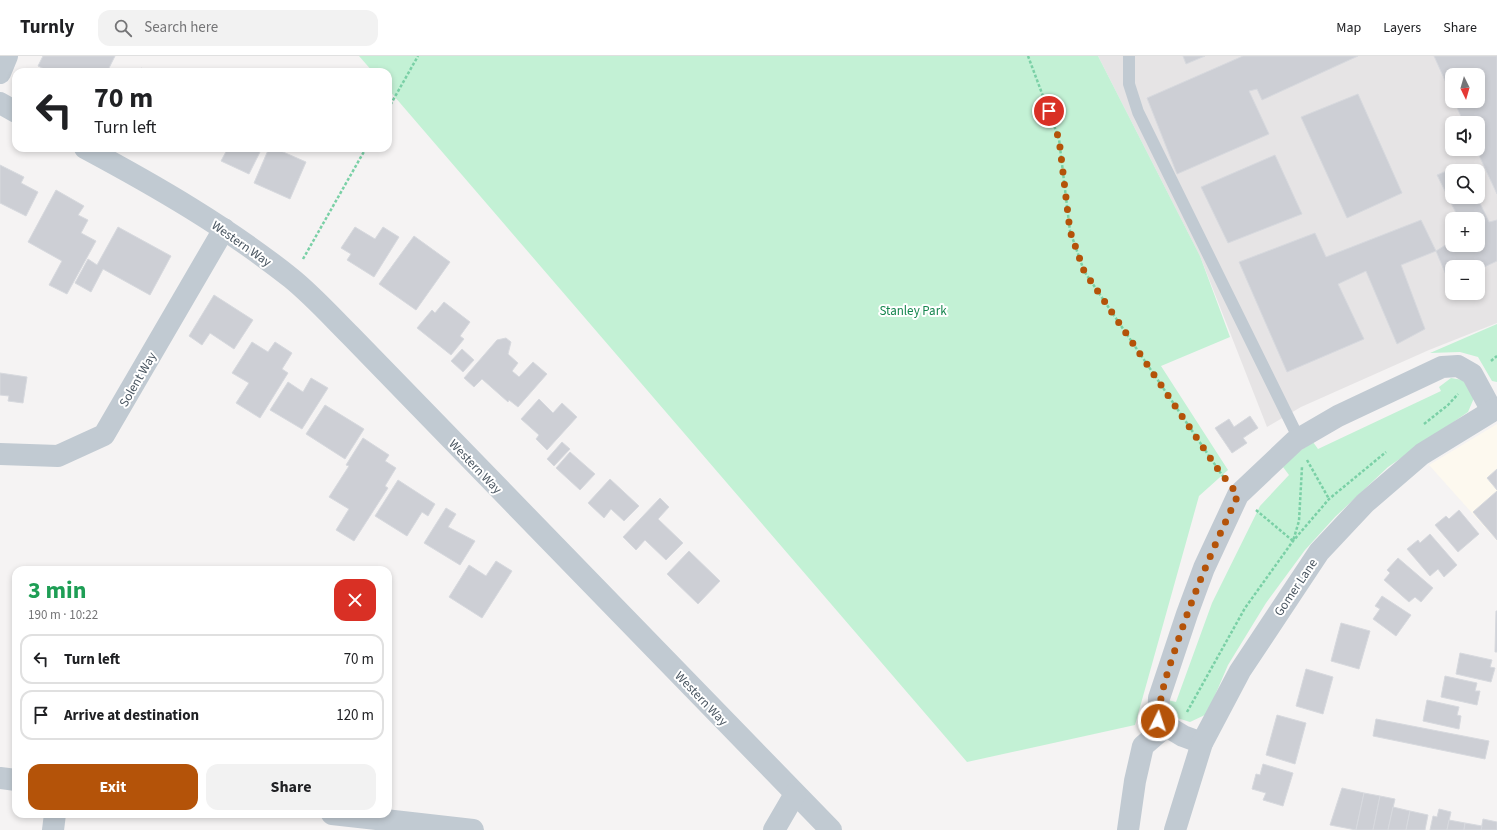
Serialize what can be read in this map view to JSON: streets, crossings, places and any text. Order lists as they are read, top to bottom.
{
  "streets": {
    "street": ["Western Way", "Solent Way", "Gomer Lane"]
  },
  "crossings": [
    ["Western Way", "Solent Way"]
  ],
  "parks": ["Stanley Park"],
  "north": "bottom",
  "page": {
    "header": "Turnly",
    "search": "Search here",
    "nav": ["Map", "Layers", "Share"],
    "map_buttons": ["+", "−"],
    "turn": ["70 m", "Turn left"],
    "heading": ["3 min", "190 m · 10:22"],
    "list": [
      {
        "name": "Turn left",
        "value": "70 m"
      },
      {
        "name": "Arrive at destination",
        "value": "120 m"
      }
    ],
    "buttons": ["Exit", "Share"]
  }
}
